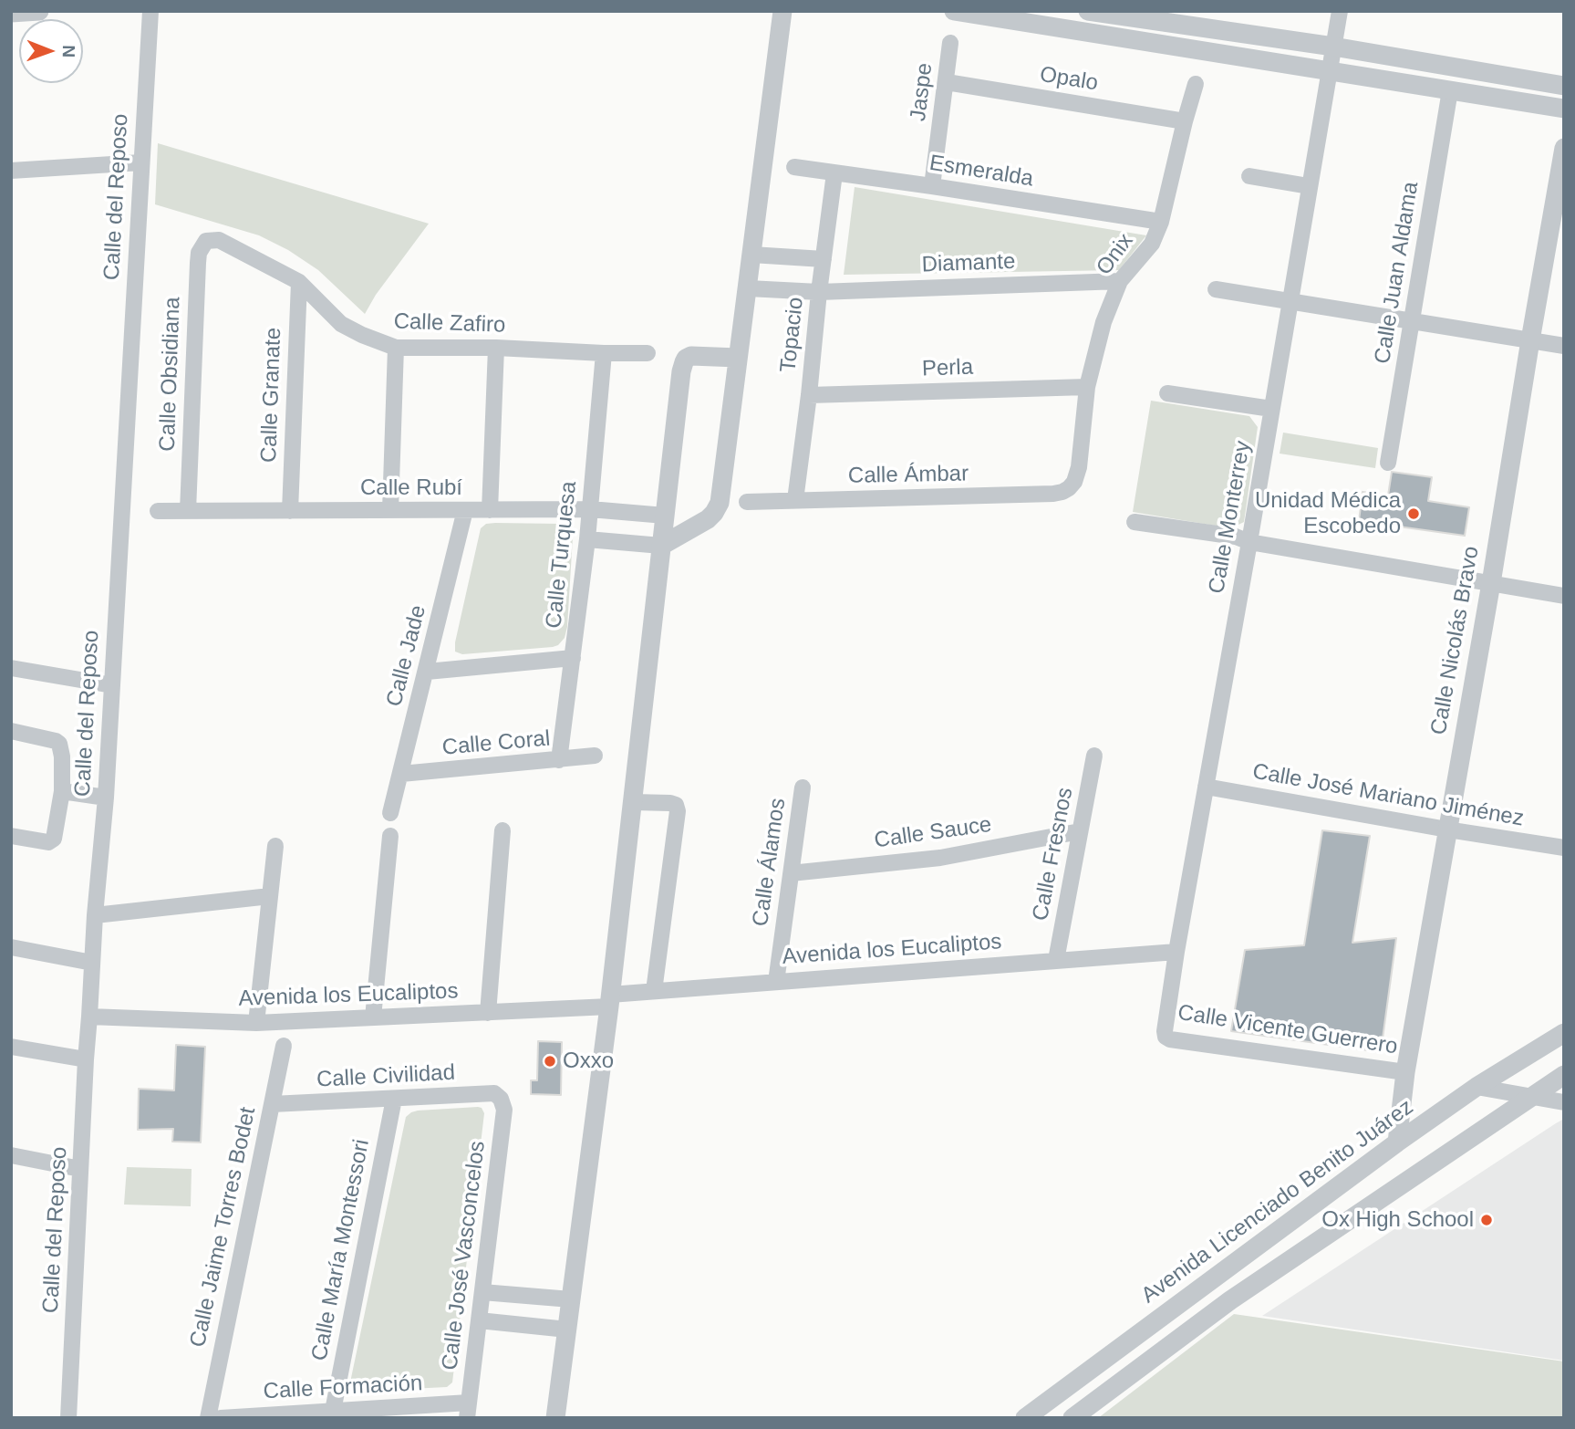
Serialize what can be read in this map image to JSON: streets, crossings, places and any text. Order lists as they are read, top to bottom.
{
  "streets": {
    "street": [
      "Opalo",
      "Jaspe",
      "Esmeralda",
      "Calle del Reposo",
      "Onix",
      "Diamante",
      "Calle Juan Aldama",
      "Calle Zafiro",
      "Topacio",
      "Perla",
      "Calle Obsidiana",
      "Calle Granate",
      "Calle Ámbar",
      "Calle Rubí",
      "Calle Monterrey",
      "Calle Turquesa",
      "Calle Nicolás Bravo",
      "Calle Jade",
      "Calle Coral",
      "Calle José Mariano Jiménez",
      "Calle Sauce",
      "Calle Fresnos",
      "Calle Álamos",
      "Avenida los Eucaliptos",
      "Calle Vicente Guerrero",
      "Calle Civilidad",
      "Avenida Licenciado Benito Juárez",
      "Calle Jaime Torres Bodet",
      "Calle María Montessori",
      "Calle José Vasconcelos",
      "Calle Formación"
    ]
  },
  "crossings": [
    ["Opalo", "Jaspe"],
    ["Opalo", "Onix"],
    ["Jaspe", "Esmeralda"],
    ["Esmeralda", "Onix"],
    ["Esmeralda", "Topacio"],
    ["Calle del Reposo", "Avenida los Eucaliptos"],
    ["Onix", "Diamante"],
    ["Onix", "Perla"],
    ["Onix", "Calle Ámbar"],
    ["Diamante", "Topacio"],
    ["Calle Zafiro", "Calle Obsidiana"],
    ["Calle Zafiro", "Calle Granate"],
    ["Calle Zafiro", "Calle Turquesa"],
    ["Topacio", "Perla"],
    ["Topacio", "Calle Ámbar"],
    ["Calle Obsidiana", "Calle Rubí"],
    ["Calle Granate", "Calle Rubí"],
    ["Calle Rubí", "Calle Turquesa"],
    ["Calle Rubí", "Calle Jade"],
    ["Calle Monterrey", "Calle José Mariano Jiménez"],
    ["Calle Monterrey", "Avenida los Eucaliptos"],
    ["Calle Monterrey", "Calle Vicente Guerrero"],
    ["Calle Turquesa", "Calle Coral"],
    ["Calle Nicolás Bravo", "Calle José Mariano Jiménez"],
    ["Calle Nicolás Bravo", "Calle Vicente Guerrero"],
    ["Calle Nicolás Bravo", "Avenida Licenciado Benito Juárez"],
    ["Calle Jade", "Calle Coral"],
    ["Calle Sauce", "Calle Fresnos"],
    ["Calle Sauce", "Calle Álamos"],
    ["Calle Fresnos", "Avenida los Eucaliptos"],
    ["Calle Álamos", "Avenida los Eucaliptos"],
    ["Calle Civilidad", "Calle Jaime Torres Bodet"],
    ["Calle Civilidad", "Calle María Montessori"],
    ["Calle Civilidad", "Calle José Vasconcelos"],
    ["Calle María Montessori", "Calle Formación"],
    ["Calle José Vasconcelos", "Calle Formación"]
  ],
  "places": ["Unidad Médica Escobedo", "Oxxo", "Ox High School"],
  "north": "right"
}
